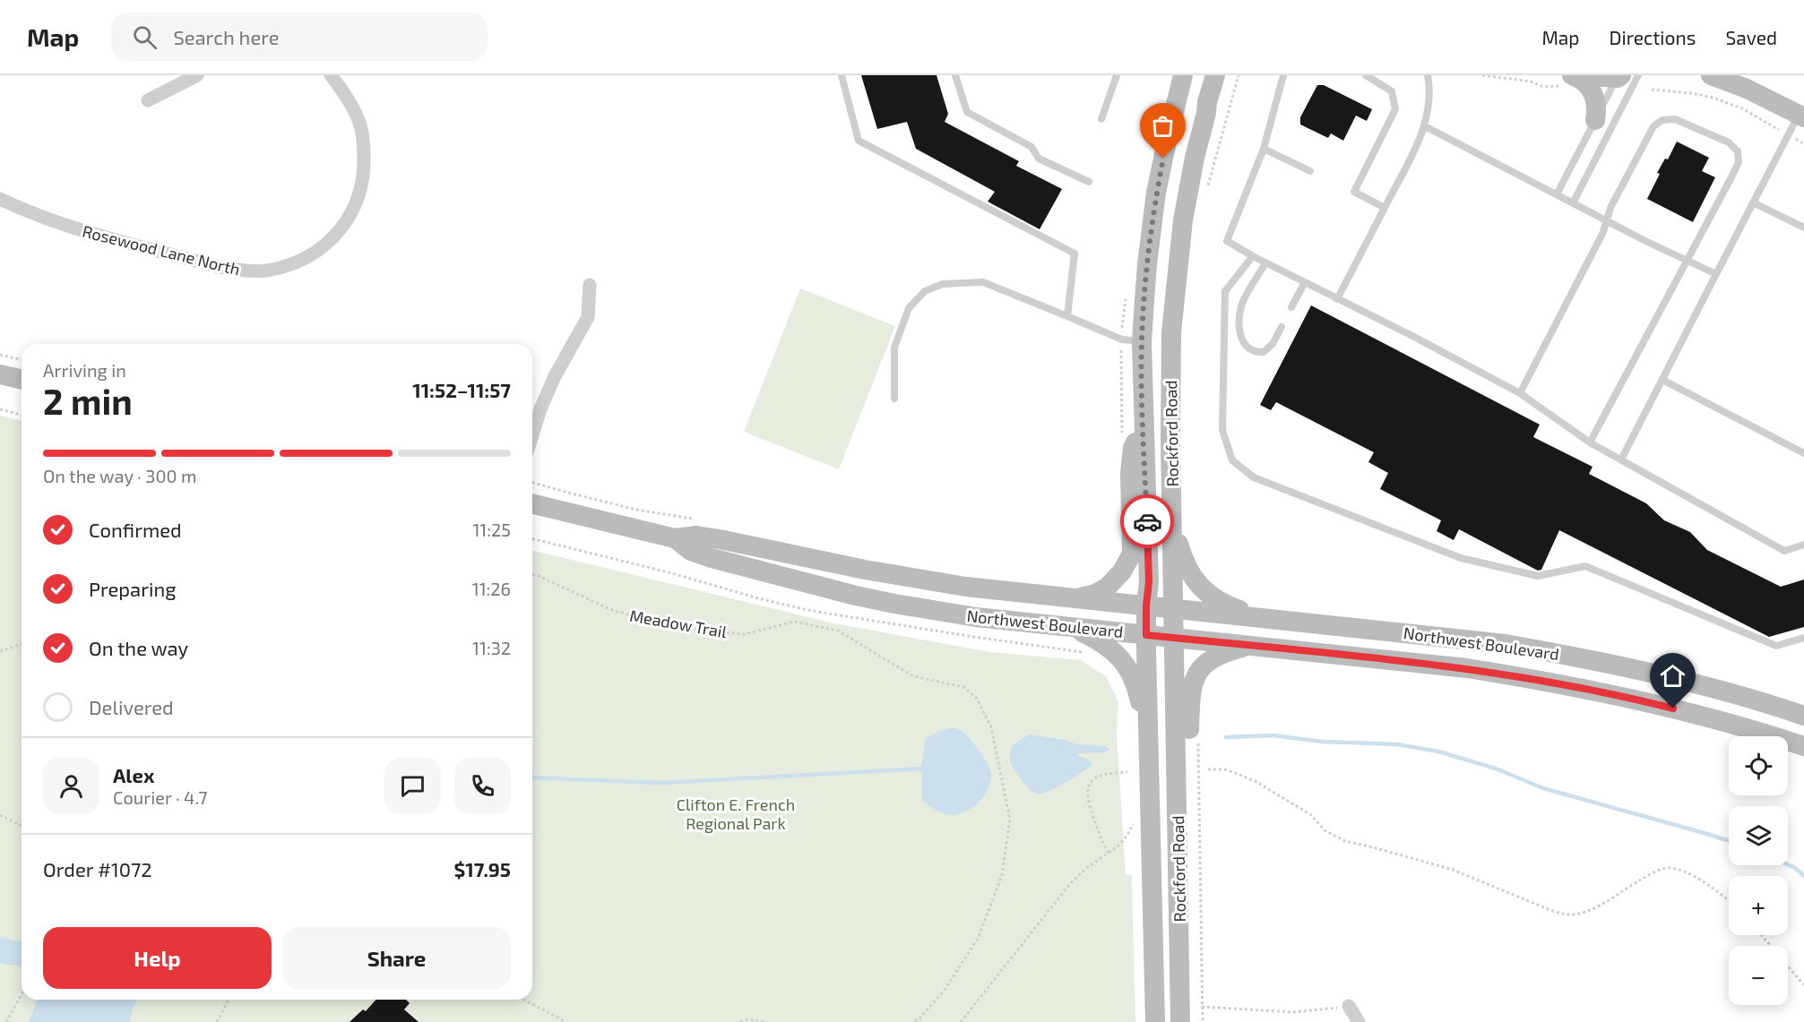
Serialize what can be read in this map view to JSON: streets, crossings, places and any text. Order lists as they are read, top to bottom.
{
  "streets": {
    "main road": ["Rockford Road", "Northwest Boulevard"],
    "street": ["Rosewood Lane North"],
    "path": ["Meadow Trail"]
  },
  "crossings": [
    ["Rockford Road", "Northwest Boulevard"]
  ],
  "parks": ["Clifton E. French Regional Park"],
  "page": {
    "header": "Map",
    "search": "Search here",
    "nav": ["Map", "Directions", "Saved"],
    "heading": ["2 min", "Arriving in", "11:52–11:57"],
    "panel": [
      "Alex",
      "Courier · 4.7",
      "Order #1072",
      "$17.95"
    ],
    "bar": "On the way · 300 m",
    "list": [
      ["Confirmed", "11:25"],
      ["Preparing", "11:26"],
      ["On the way", "11:32"],
      "Delivered"
    ],
    "map_buttons": ["+", "−"],
    "buttons": ["Help", "Share"]
  }
}
